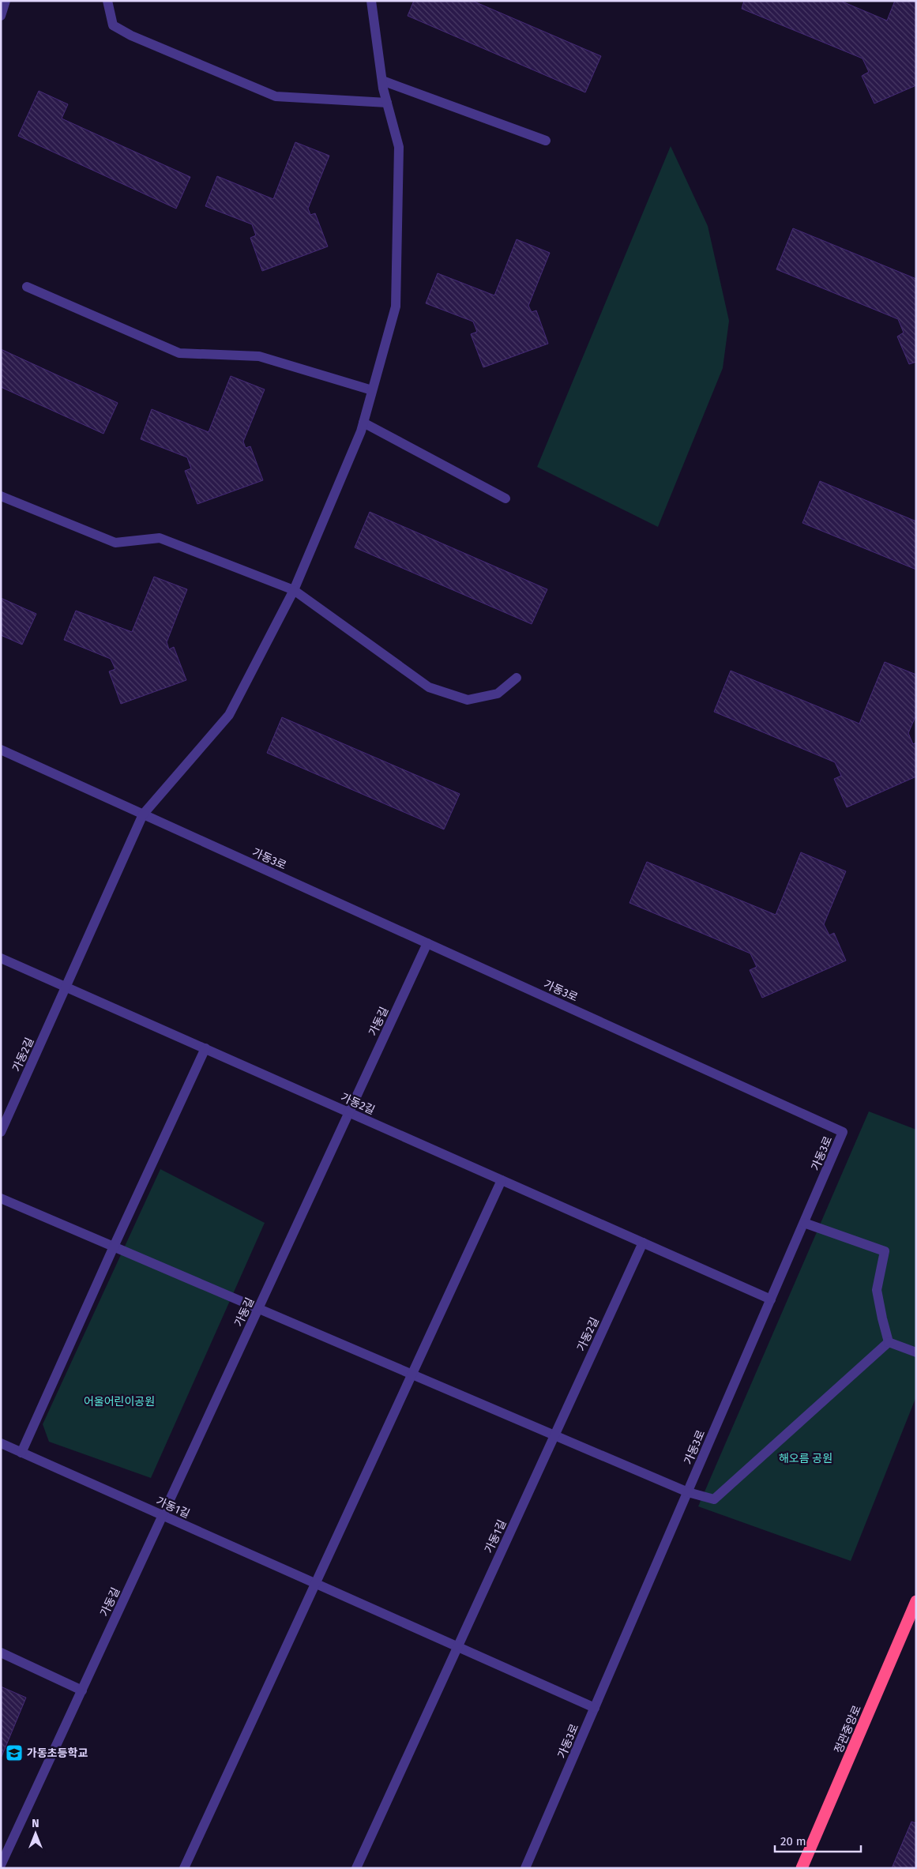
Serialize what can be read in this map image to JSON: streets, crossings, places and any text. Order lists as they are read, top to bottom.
{
  "streets": {
    "highway": ["정관중앙로"],
    "street": [
      "가동3로",
      "가동길",
      "가동2길",
      "가동1길"
    ]
  },
  "crossings": [
    ["가동3로", "가동길"],
    ["가동3로", "가동2길"],
    ["가동3로", "가동1길"],
    ["가동길", "가동2길"],
    ["가동길", "가동1길"],
    ["가동2길", "가동1길"]
  ],
  "parks": ["어울어린이공원", "해오름 공원"],
  "places": {
    "school or university": ["가동초등학교"]
  },
  "scale_bar": "20 m",
  "north": "top"
}
